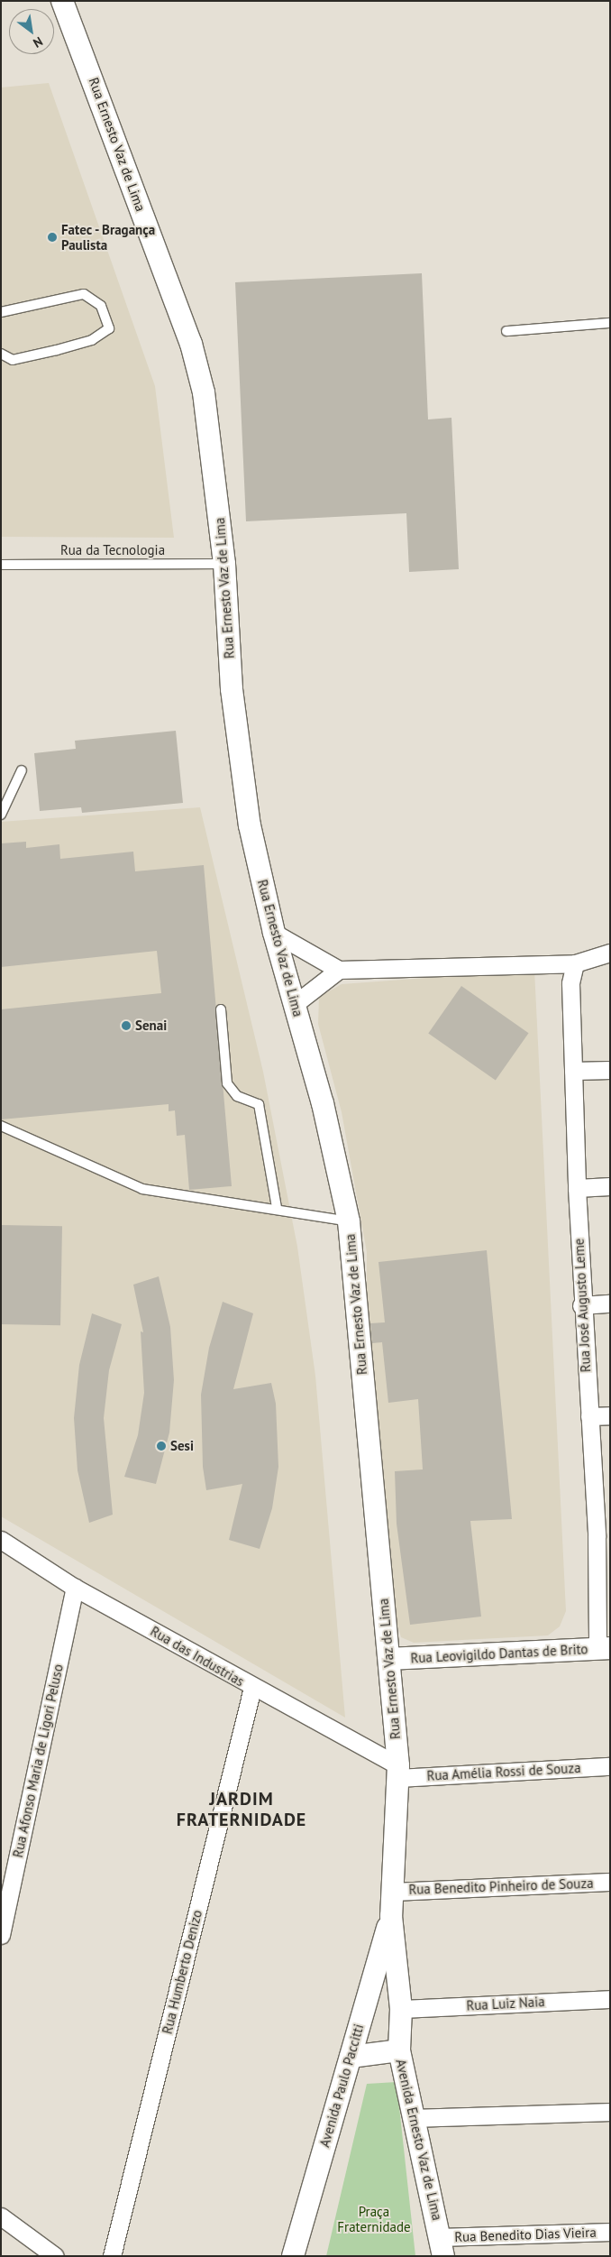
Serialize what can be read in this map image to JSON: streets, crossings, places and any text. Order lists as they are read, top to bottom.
{
  "streets": {
    "street": [
      "Rua Ernesto Vaz de Lima",
      "Rua José Augusto Leme",
      "Rua Leovigildo Dantas de Brito",
      "Rua das Industrias",
      "Rua Afonso Maria de Ligori Peluso",
      "Rua Amélia Rossi de Souza",
      "Rua Benedito Pinheiro de Souza",
      "Rua Humberto Denizo",
      "Rua Luiz Naia",
      "Avenida Paulo Paccitti",
      "Avenida Ernesto Vaz de Lima",
      "Rua Benedito Dias Vieira"
    ],
    "lane": ["Rua da Tecnologia"]
  },
  "crossings": [
    ["Rua Ernesto Vaz de Lima", "Rua da Tecnologia"],
    ["Rua Ernesto Vaz de Lima", "Rua Leovigildo Dantas de Brito"],
    ["Rua Ernesto Vaz de Lima", "Rua das Industrias"],
    ["Rua Ernesto Vaz de Lima", "Rua Amélia Rossi de Souza"],
    ["Rua Ernesto Vaz de Lima", "Rua Benedito Pinheiro de Souza"],
    ["Rua Ernesto Vaz de Lima", "Avenida Paulo Paccitti"],
    ["Rua Ernesto Vaz de Lima", "Avenida Ernesto Vaz de Lima"],
    ["Rua José Augusto Leme", "Rua Leovigildo Dantas de Brito"],
    ["Rua das Industrias", "Rua Afonso Maria de Ligori Peluso"],
    ["Rua das Industrias", "Rua Amélia Rossi de Souza"],
    ["Rua das Industrias", "Rua Humberto Denizo"],
    ["Rua Luiz Naia", "Avenida Ernesto Vaz de Lima"],
    ["Avenida Paulo Paccitti", "Avenida Ernesto Vaz de Lima"],
    ["Avenida Ernesto Vaz de Lima", "Rua Benedito Dias Vieira"]
  ],
  "districts": ["JARDIM FRATERNIDADE"],
  "parks": ["Praça Fraternidade"],
  "places": ["Fatec - Bragança Paulista", "Senai", "Sesi"],
  "north": "bottom right"
}
